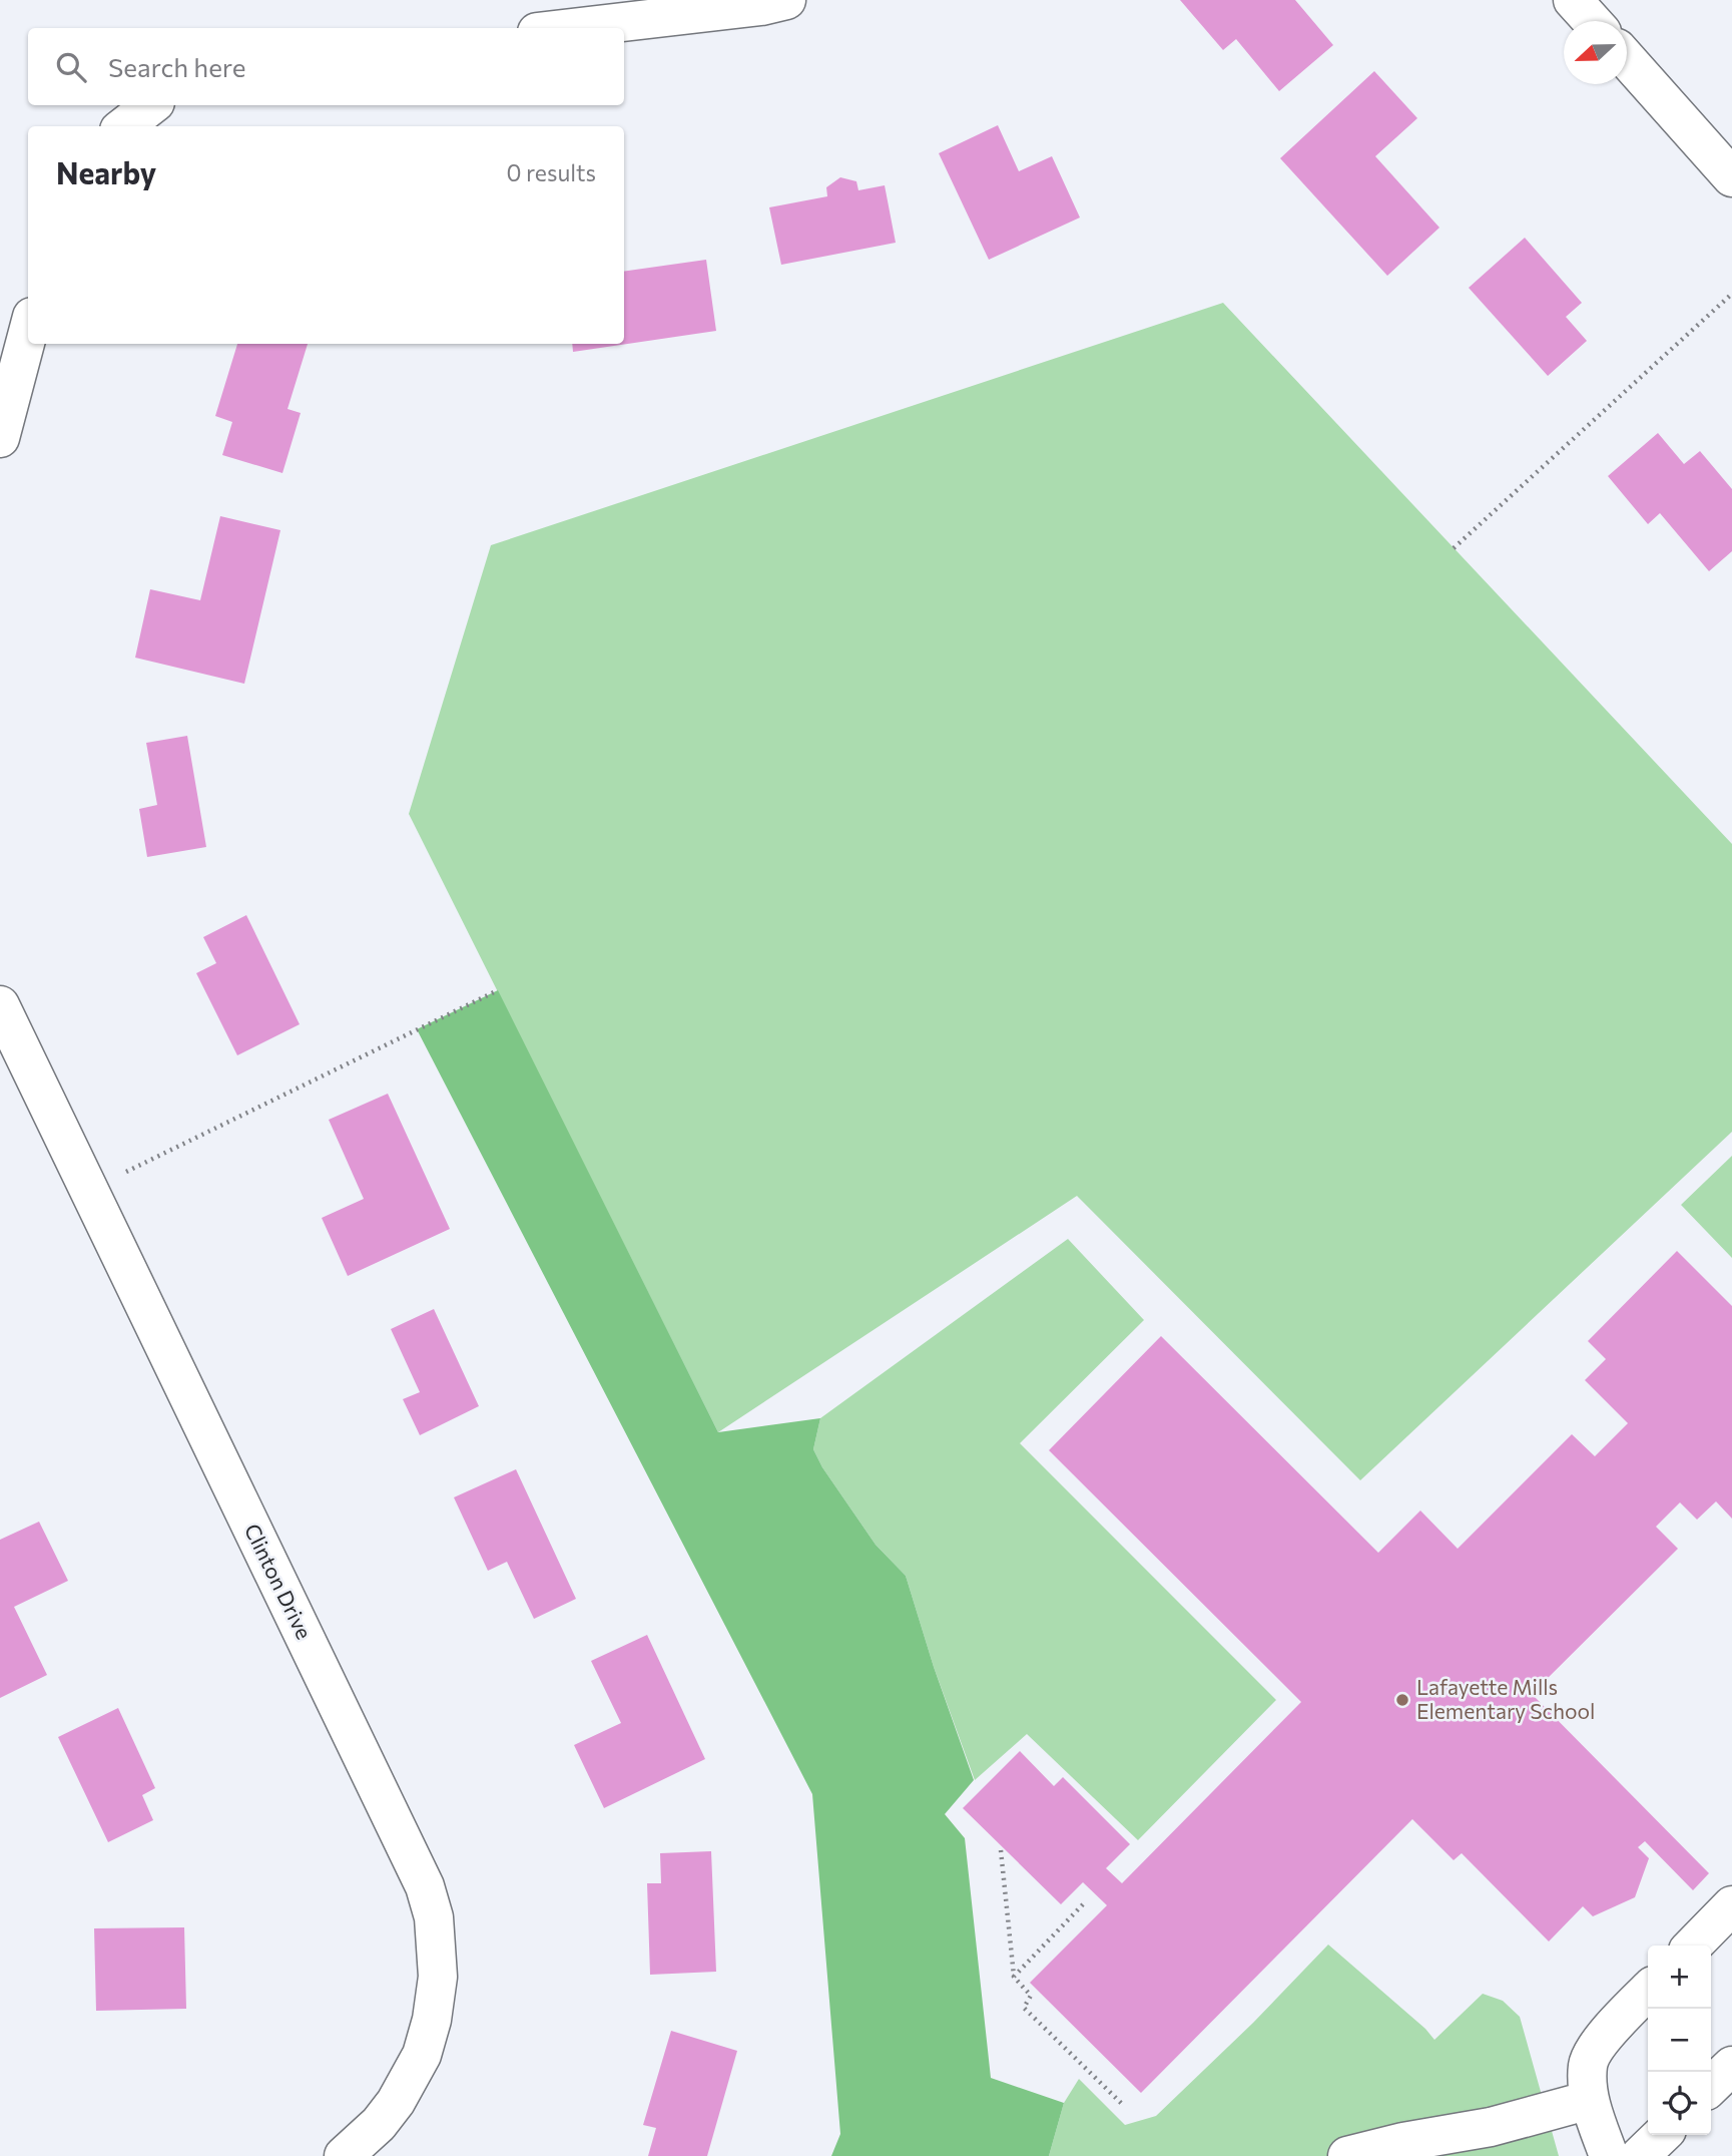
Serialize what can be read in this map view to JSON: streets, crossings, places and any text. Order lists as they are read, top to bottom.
{
  "streets": {
    "street": ["Clinton Drive"]
  },
  "places": ["Lafayette Mills Elementary School"],
  "north": "left",
  "page": {
    "search": "Search here",
    "heading": ["Nearby", "0 results"],
    "map_buttons": ["+", "−"]
  }
}
